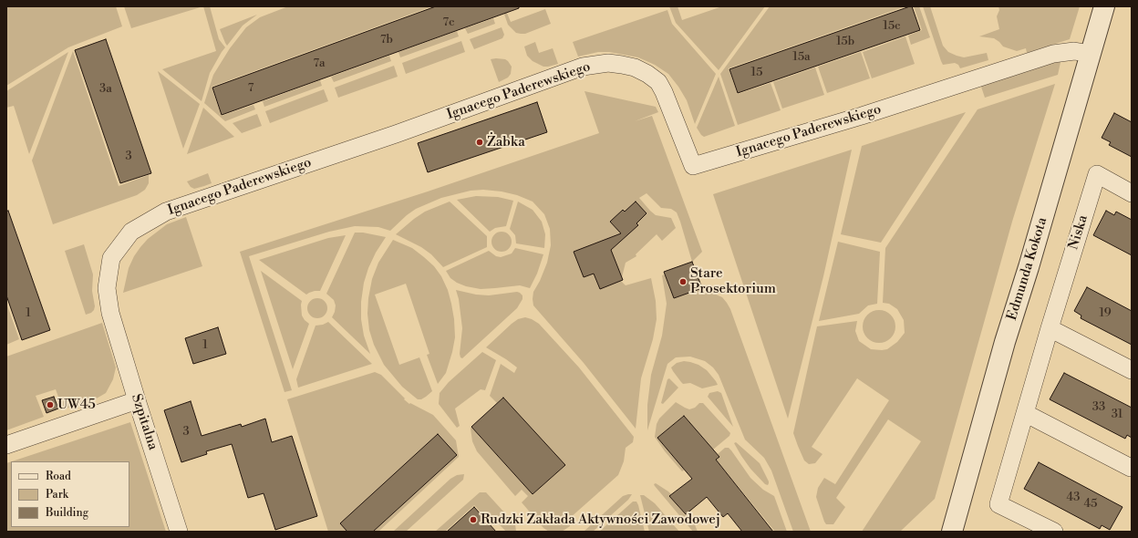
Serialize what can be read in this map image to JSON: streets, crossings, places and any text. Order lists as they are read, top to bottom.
{
  "streets": {
    "street": [
      "Ignacego Paderewskiego",
      "Niska",
      "Edmunda Kokota",
      "Szpitalna"
    ]
  },
  "crossings": [
    ["Ignacego Paderewskiego", "Edmunda Kokota"],
    ["Ignacego Paderewskiego", "Szpitalna"]
  ],
  "places": [
    "Żabka",
    "Stare Prosektorium",
    "UW45",
    "Rudzki Zakłada Aktywności Zawodowej"
  ],
  "house_numbers": [
    "7c",
    "15c",
    "7b",
    "15b",
    "15a",
    "7a",
    "15",
    "7",
    "3a",
    "3",
    "1",
    "19",
    "1",
    "33",
    "31",
    "3",
    "43",
    "45"
  ],
  "legend": ["Road", "Park", "Building"]
}
